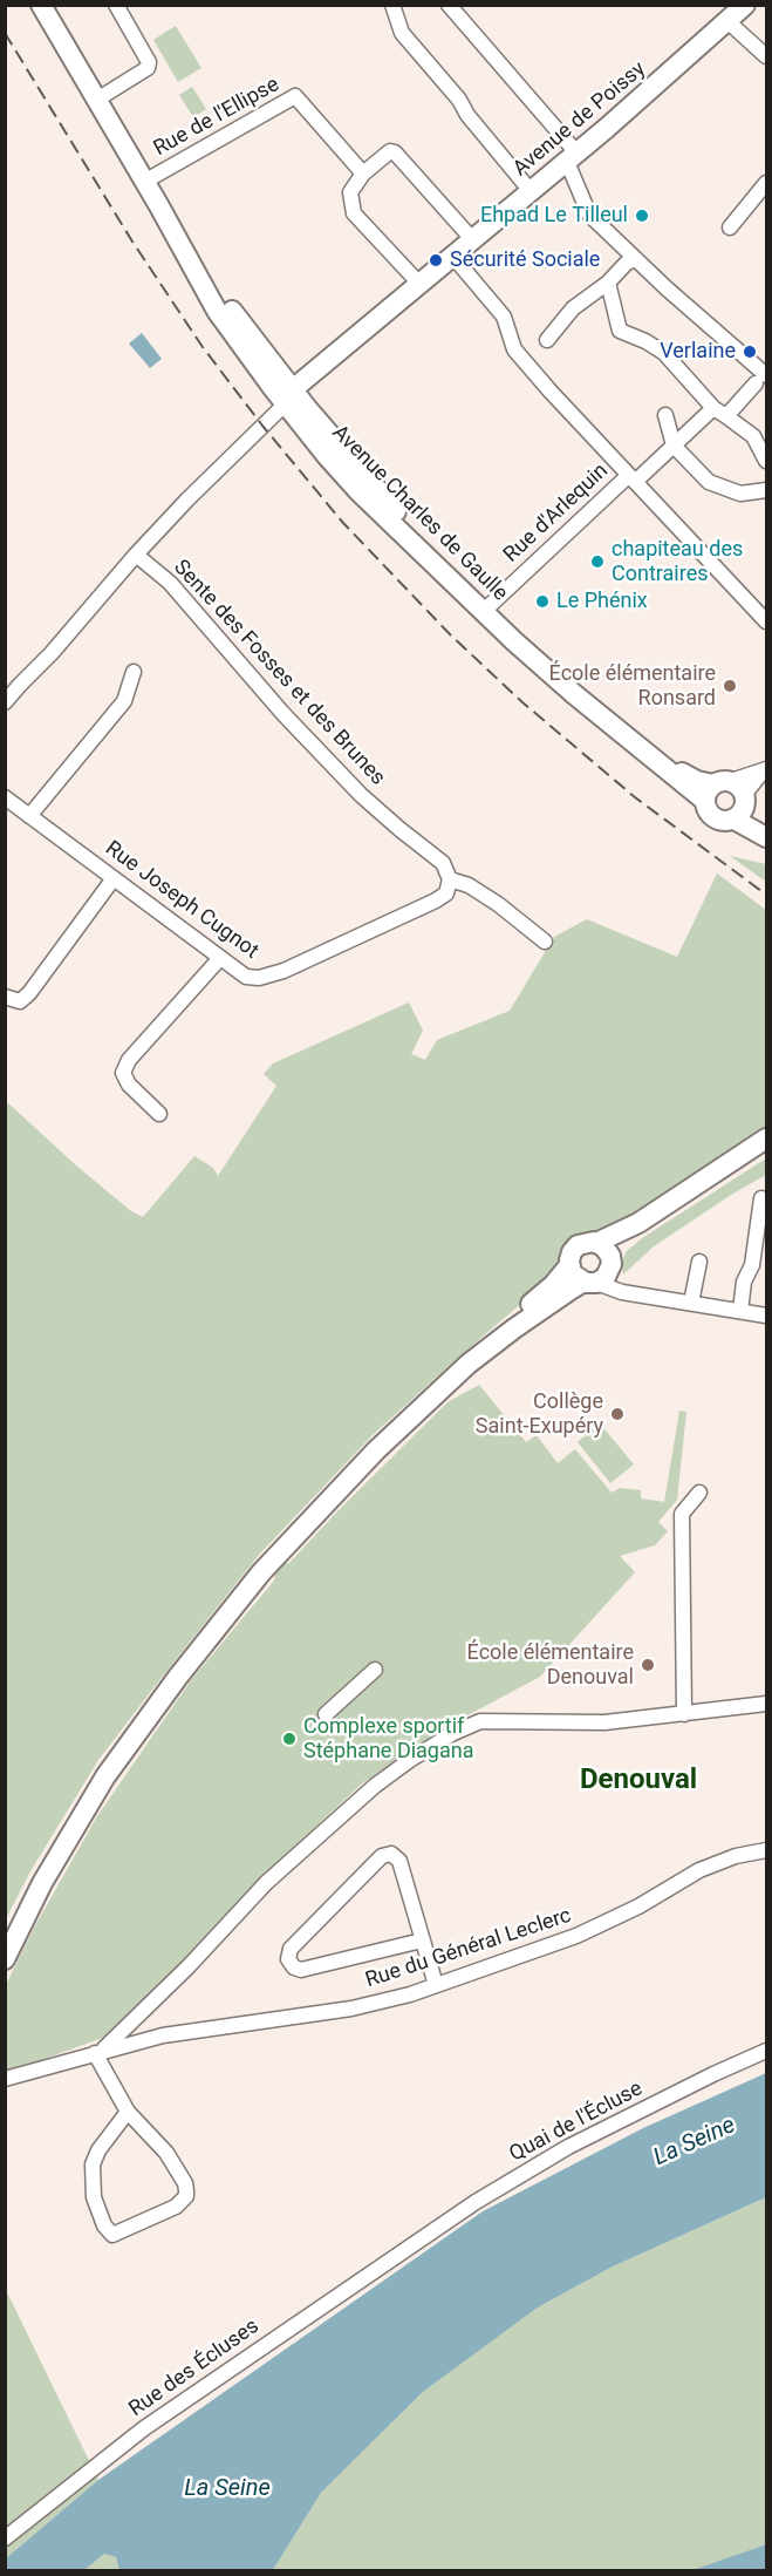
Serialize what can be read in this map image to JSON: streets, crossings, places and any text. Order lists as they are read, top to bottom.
{
  "streets": {
    "main road": ["Avenue de Poissy", "Avenue Charles de Gaulle"],
    "street": [
      "Rue de l'Ellipse",
      "Rue d'Arlequin",
      "Sente des Fosses et des Brunes",
      "Rue Joseph Cugnot",
      "Rue du Général Leclerc",
      "Quai de l'Écluse",
      "Rue des Écluses"
    ]
  },
  "crossings": [
    ["Rue de l'Ellipse", "Avenue Charles de Gaulle"],
    ["Avenue de Poissy", "Avenue Charles de Gaulle"],
    ["Avenue Charles de Gaulle", "Rue d'Arlequin"],
    ["Sente des Fosses et des Brunes", "Rue Joseph Cugnot"],
    ["Quai de l'Écluse", "Rue des Écluses"]
  ],
  "districts": ["Denouval"],
  "water": ["La Seine"],
  "places": [
    "Ehpad Le Tilleul",
    "Sécurité Sociale",
    "Verlaine",
    "chapiteau des Contraires",
    "Le Phénix",
    "École élémentaire Ronsard",
    "Collège Saint-Exupéry",
    "École élémentaire Denouval",
    "Complexe sportif Stéphane Diagana"
  ]
}
